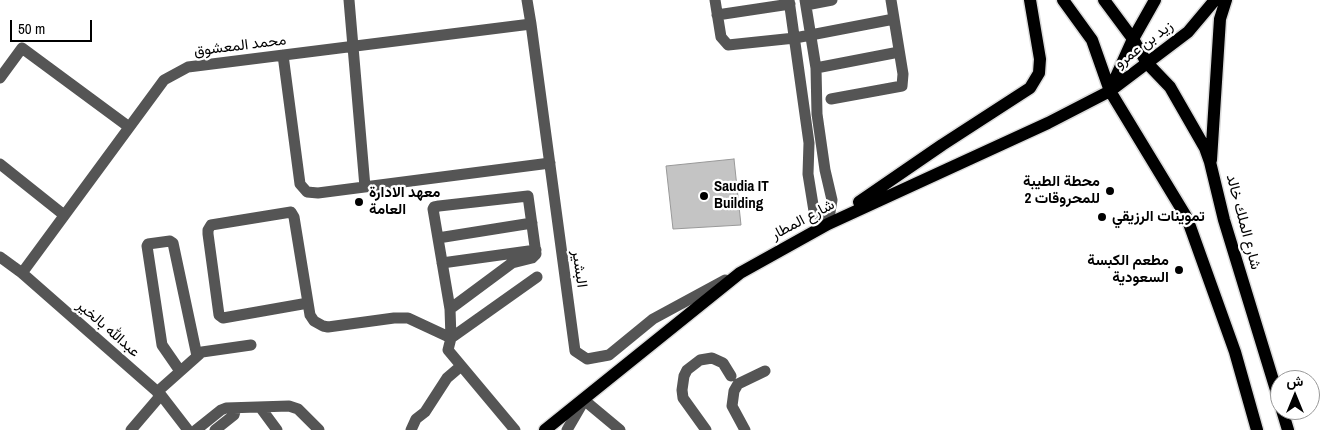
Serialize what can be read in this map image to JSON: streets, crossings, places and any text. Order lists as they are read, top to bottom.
{
  "streets": {
    "main road": ["زيد بن عمرو", "شارع المطار", "شارع الملك خالد"],
    "street": ["محمد المعشوق", "البشير", "عبدالله بالخير"]
  },
  "crossings": [
    ["زيد بن عمرو", "شارع المطار"],
    ["زيد بن عمرو", "شارع الملك خالد"],
    ["محمد المعشوق", "البشير"],
    ["محمد المعشوق", "عبدالله بالخير"],
    ["شارع المطار", "البشير"]
  ],
  "places": [
    "محطة الطيبة 2 للمحروقات",
    "Saudia IT Building",
    "معهد الادارة العامة",
    "تموينات الرزيقي",
    "مطعم الكبسة السعودية"
  ],
  "scale_bar": "50 m",
  "north": "top"
}
